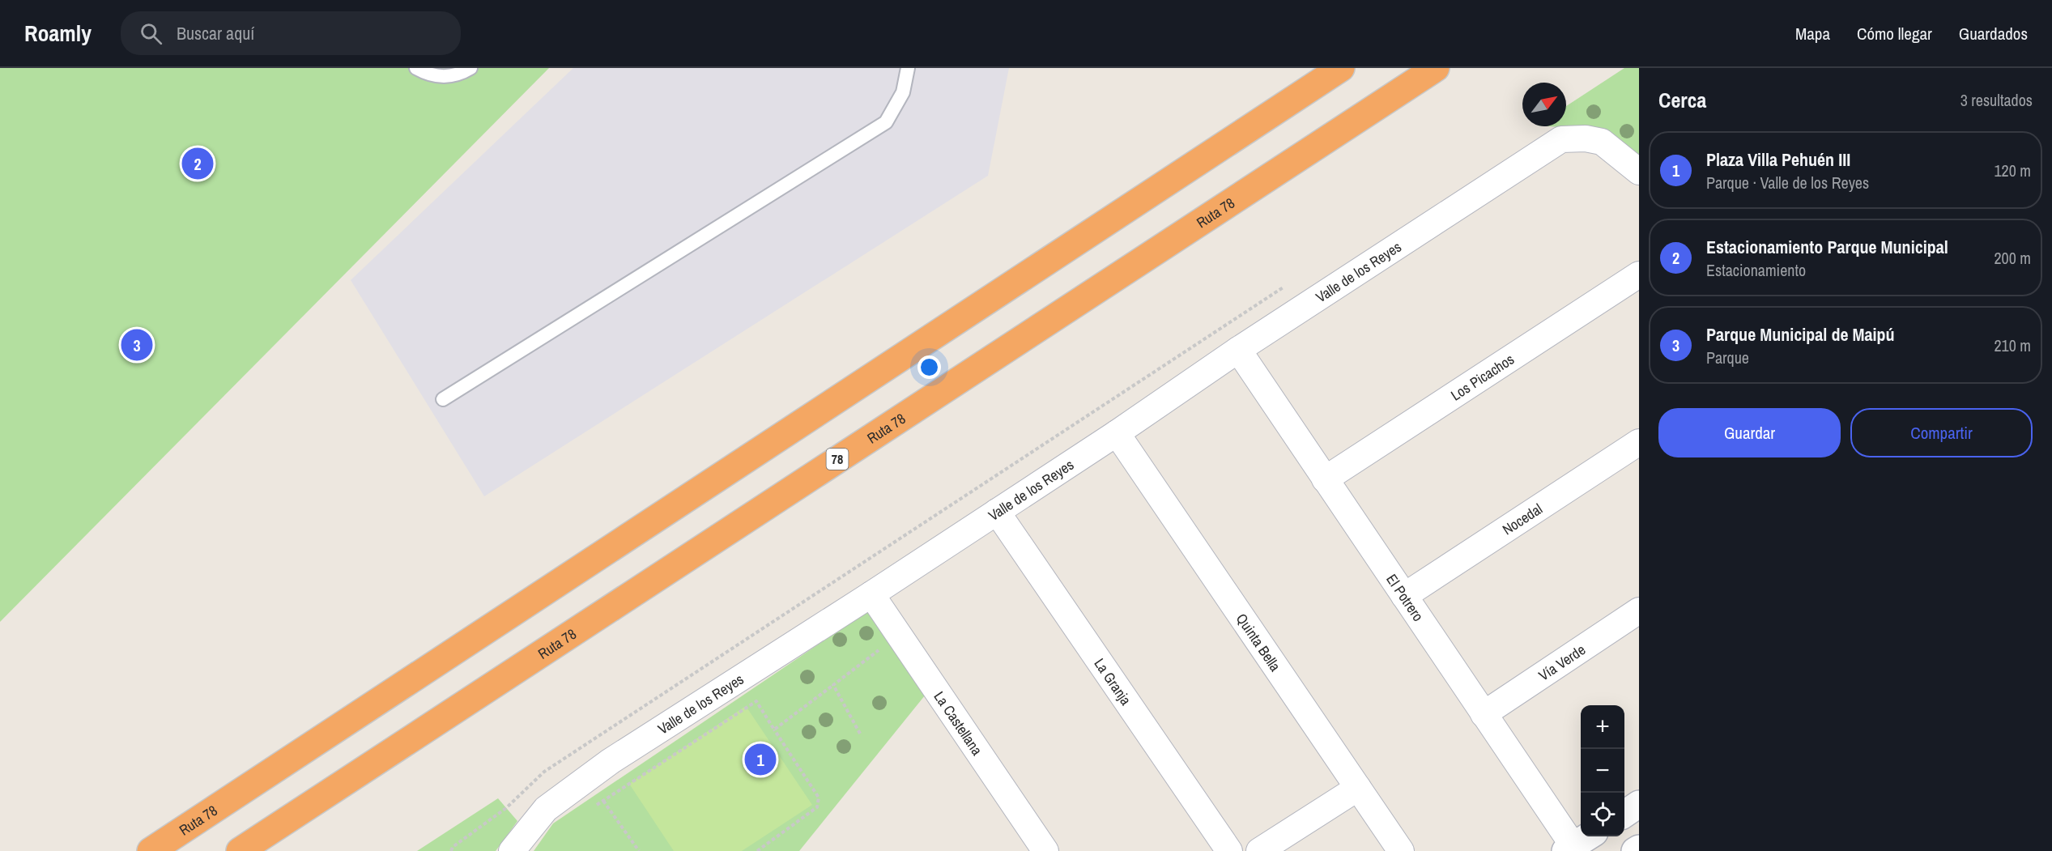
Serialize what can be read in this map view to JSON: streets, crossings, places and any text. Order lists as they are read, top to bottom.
{
  "streets": {
    "highway": ["Ruta 78", "78"],
    "street": [
      "Valle de los Reyes",
      "Los Picachos",
      "Nocedal",
      "El Potrero",
      "Quinta Bella",
      "Vía Verde",
      "La Granja",
      "La Castellana"
    ]
  },
  "crossings": [
    ["Valle de los Reyes", "El Potrero"],
    ["Valle de los Reyes", "Quinta Bella"],
    ["Valle de los Reyes", "La Granja"],
    ["Valle de los Reyes", "La Castellana"],
    ["Los Picachos", "El Potrero"],
    ["Nocedal", "El Potrero"],
    ["El Potrero", "Vía Verde"]
  ],
  "north": "top right",
  "page": {
    "header": "Roamly",
    "search": "Buscar aquí",
    "nav": ["Mapa", "Cómo llegar", "Guardados"],
    "heading": ["Cerca", "3 resultados"],
    "list": [
      {
        "mark": "1",
        "name": "Plaza Villa Pehuén III",
        "note": "Parque · Valle de los Reyes",
        "value": "120 m"
      },
      {
        "mark": "2",
        "name": "Estacionamiento Parque Municipal",
        "note": "Estacionamiento",
        "value": "200 m"
      },
      {
        "mark": "3",
        "name": "Parque Municipal de Maipú",
        "note": "Parque",
        "value": "210 m"
      }
    ],
    "pins": ["2", "3", "1"],
    "buttons": ["Guardar", "Compartir"],
    "map_buttons": ["+", "−"]
  }
}
